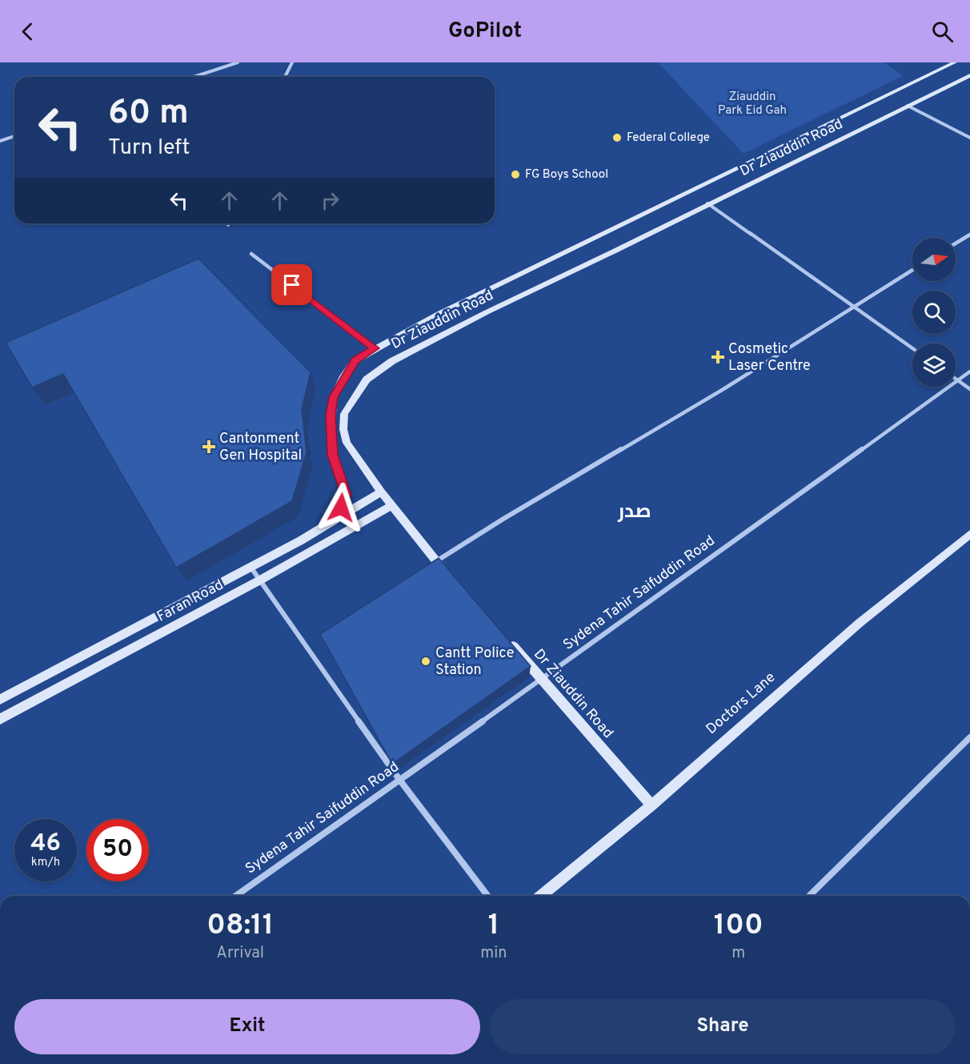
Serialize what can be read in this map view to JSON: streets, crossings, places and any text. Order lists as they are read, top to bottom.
{
  "streets": {
    "main road": ["Dr Ziauddin Road", "Faran Road", "Doctors Lane"],
    "street": ["Sydena Tahir Saifuddin Road"]
  },
  "crossings": [
    ["Dr Ziauddin Road", "Sydena Tahir Saifuddin Road"],
    ["Dr Ziauddin Road", "Faran Road"],
    ["Dr Ziauddin Road", "Doctors Lane"]
  ],
  "districts": ["صدر"],
  "parks": ["Ziauddin Park Eid Gah"],
  "places": {
    "other": ["Federal College", "FG Boys School", "Cantt Police Station"],
    "health": ["Cosmetic Laser Centre", "Cantonment Gen Hospital"]
  },
  "north": "right",
  "page": {
    "header": "GoPilot",
    "turn": ["60 m", "Turn left"],
    "speed": "46 km/h",
    "limit": "50",
    "eta": [
      "08:11",
      "Arrival",
      "1",
      "min",
      "100",
      "m"
    ],
    "buttons": ["Exit", "Share"]
  }
}
